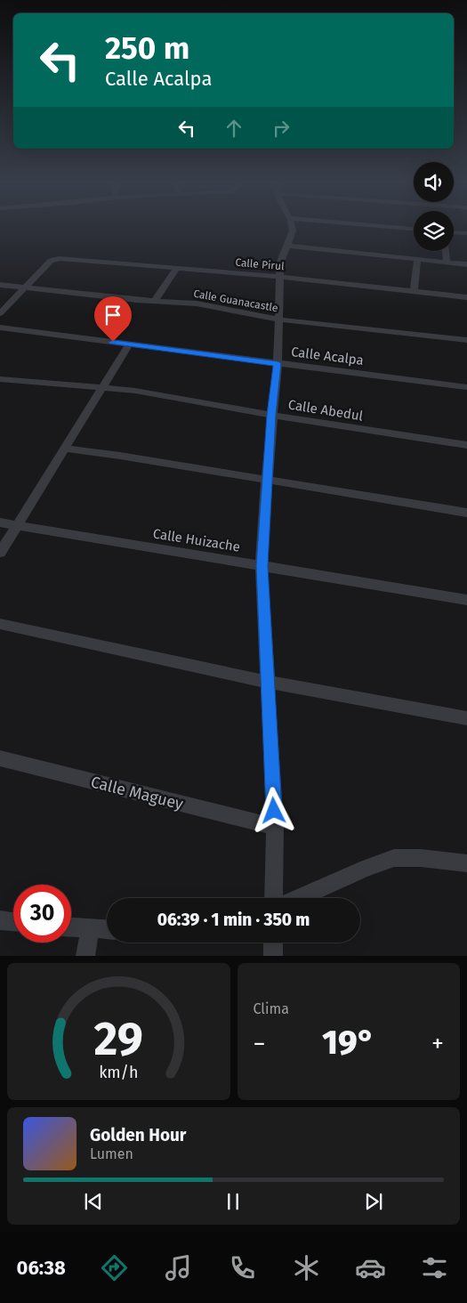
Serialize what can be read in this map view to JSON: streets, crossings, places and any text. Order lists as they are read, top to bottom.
{
  "streets": {
    "street": [
      "Calle Pirul",
      "Calle Guanacastle",
      "Calle Acalpa",
      "Calle Abedul",
      "Calle Huizache",
      "Calle Maguey"
    ]
  },
  "crossings": [
    ["Calle Pirul", "Calle Guanacastle"]
  ],
  "page": {
    "turn": ["250 m", "Calle Acalpa"],
    "limit": "30",
    "trip": "06:39 · 1 min · 350 m",
    "tile": "Clima",
    "heat": ["−", "19°", "+"],
    "song": ["Golden Hour", "Lumen"],
    "tabs": "06:38",
    "gauge": ["29", "km/h"]
  }
}
